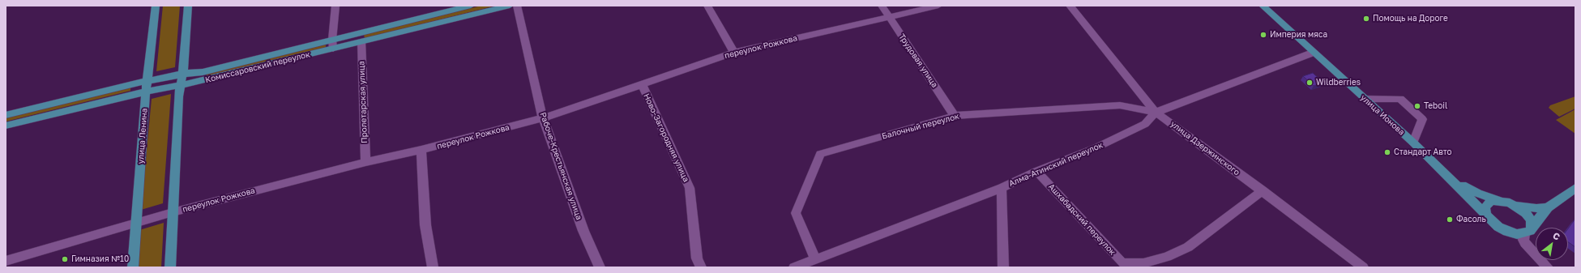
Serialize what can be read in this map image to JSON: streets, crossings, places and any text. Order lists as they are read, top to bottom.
{
  "streets": {
    "main road": ["Комиссаровский переулок", "улица Ионова", "улица Ленина"],
    "street": [
      "переулок Рожкова",
      "Трудовая улица",
      "Пролетарская улица",
      "Балочный переулок",
      "Ново-Загородняя улица",
      "улица Дзержинского",
      "Алма-Атинский переулок",
      "Рабоче-Крестьянская улица",
      "Ашхабадский переулок"
    ]
  },
  "crossings": [
    ["переулок Рожкова", "Трудовая улица"],
    ["переулок Рожкова", "Пролетарская улица"],
    ["переулок Рожкова", "улица Ленина"],
    ["переулок Рожкова", "Ново-Загородняя улица"],
    ["переулок Рожкова", "Рабоче-Крестьянская улица"],
    ["Трудовая улица", "Балочный переулок"],
    ["Комиссаровский переулок", "Пролетарская улица"],
    ["Комиссаровский переулок", "улица Ленина"],
    ["улица Ионова", "Алма-Атинский переулок"],
    ["Балочный переулок", "улица Дзержинского"],
    ["Балочный переулок", "Алма-Атинский переулок"],
    ["улица Дзержинского", "Алма-Атинский переулок"],
    ["улица Дзержинского", "Ашхабадский переулок"],
    ["Алма-Атинский переулок", "Ашхабадский переулок"]
  ],
  "places": [
    "Помощь на Дороге",
    "Империя мяса",
    "Wildberries",
    "Teboil",
    "Стандарт Авто",
    "Фасоль",
    "Гимназия №10"
  ],
  "north": "top right"
}
